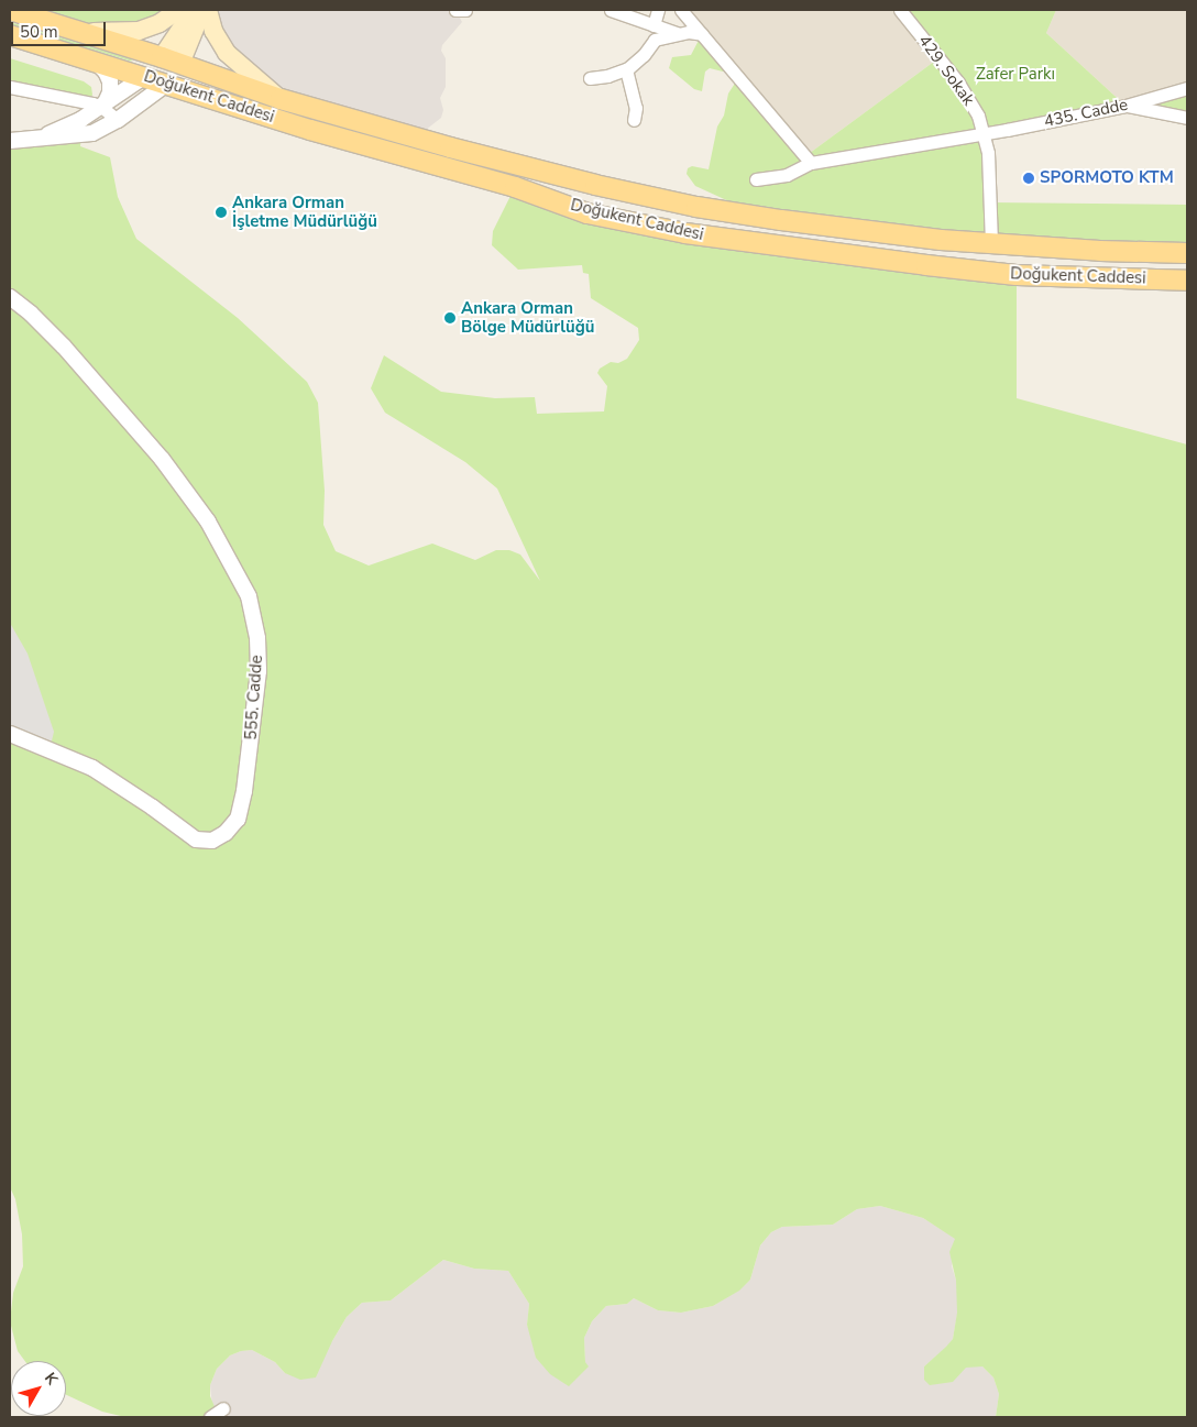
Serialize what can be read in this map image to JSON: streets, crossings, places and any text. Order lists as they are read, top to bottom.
{
  "streets": {
    "main road": ["Doğukent Caddesi"],
    "street": ["429. Sokak", "435. Cadde", "555. Cadde"]
  },
  "crossings": [
    ["429. Sokak", "Doğukent Caddesi"],
    ["429. Sokak", "435. Cadde"]
  ],
  "parks": ["Zafer Parkı"],
  "places": ["SPORMOTO KTM", "Ankara Orman İşletme Müdürlüğü", "Ankara Orman Bölge Müdürlüğü"],
  "scale_bar": "50 m",
  "north": "top right"
}
